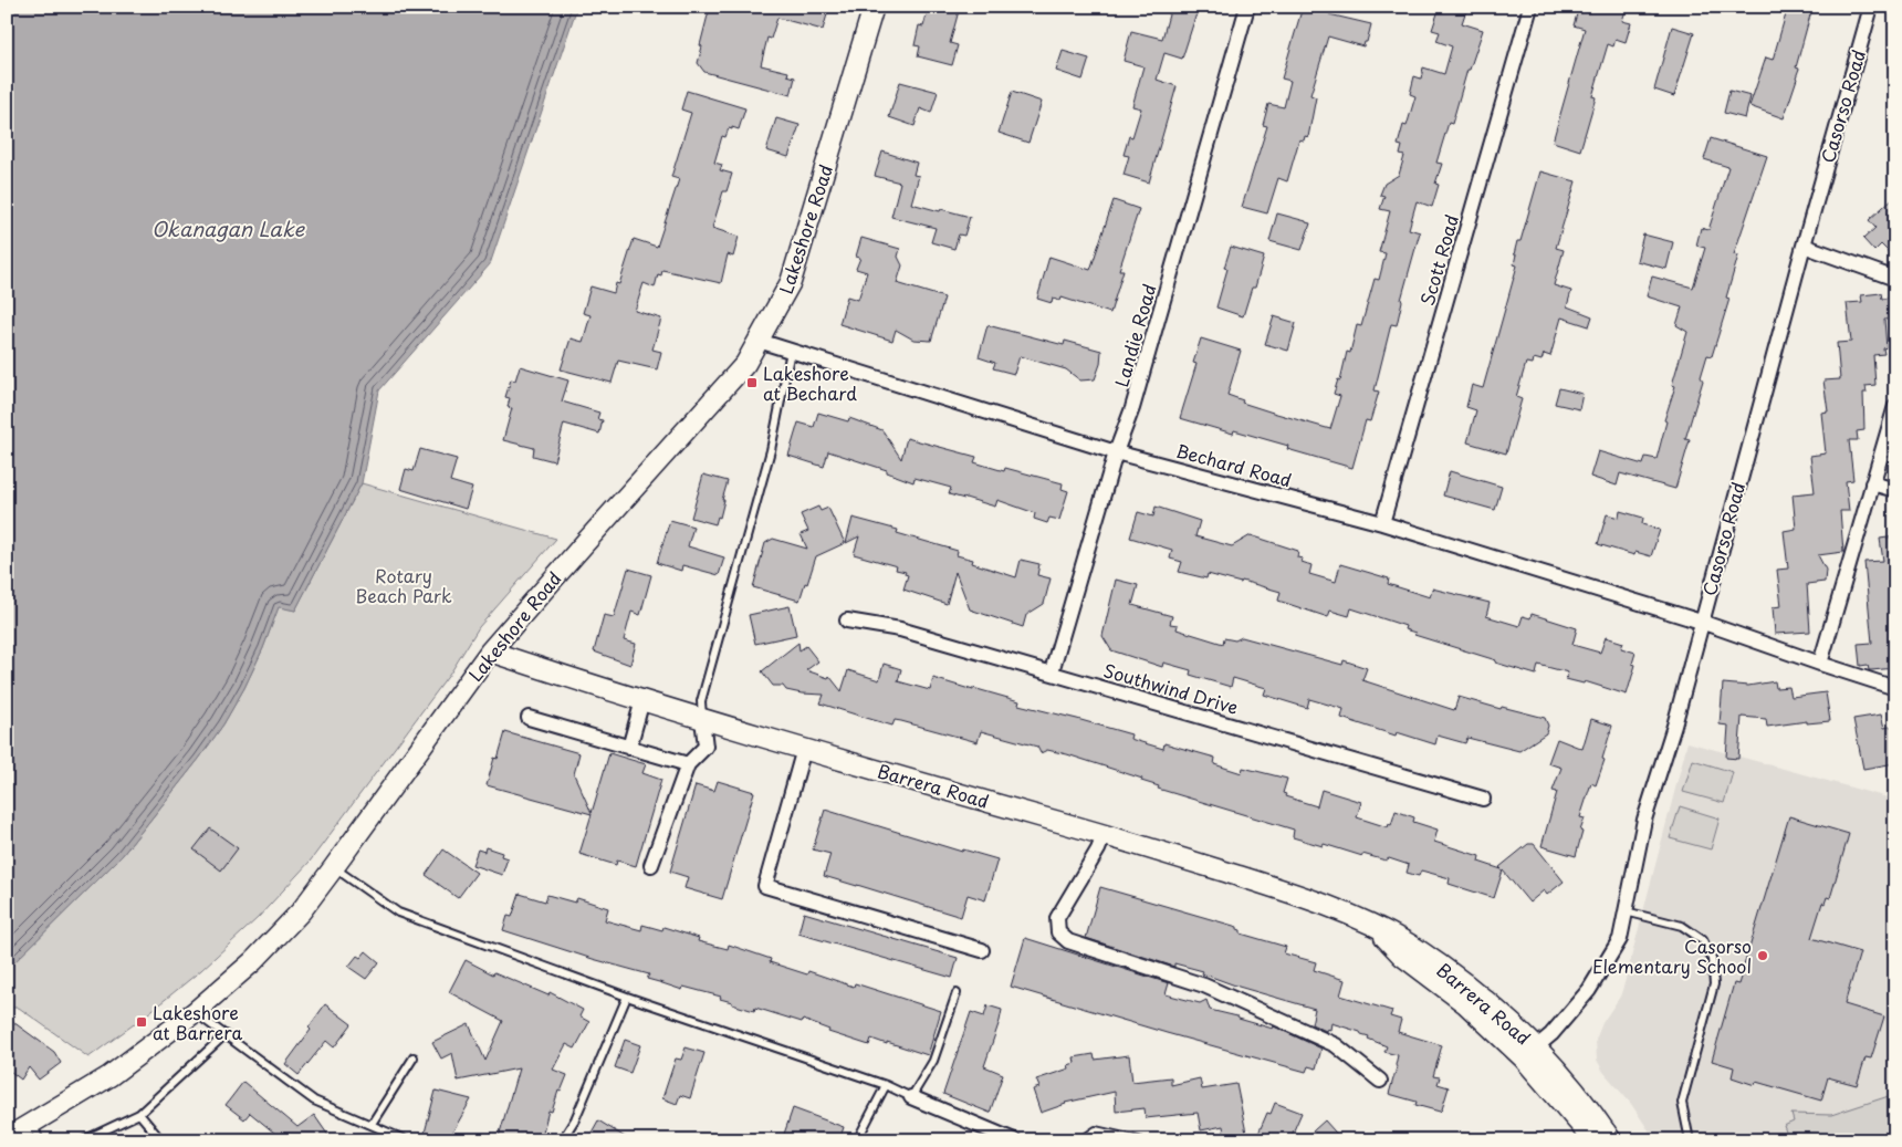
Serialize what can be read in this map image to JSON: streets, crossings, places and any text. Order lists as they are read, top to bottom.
{
  "streets": {
    "main road": ["Lakeshore Road", "Barrera Road"],
    "street": [
      "Casorso Road",
      "Scott Road",
      "Landie Road",
      "Bechard Road",
      "Southwind Drive"
    ]
  },
  "crossings": [
    ["Casorso Road", "Bechard Road"],
    ["Casorso Road", "Barrera Road"],
    ["Lakeshore Road", "Bechard Road"],
    ["Lakeshore Road", "Barrera Road"],
    ["Scott Road", "Bechard Road"],
    ["Landie Road", "Bechard Road"],
    ["Landie Road", "Southwind Drive"]
  ],
  "water": ["Okanagan Lake"],
  "parks": ["Rotary Beach Park"],
  "places": {
    "transit": ["Lakeshore at Bechard", "Lakeshore at Barrera"],
    "other": ["Casorso Elementary School"]
  }
}
